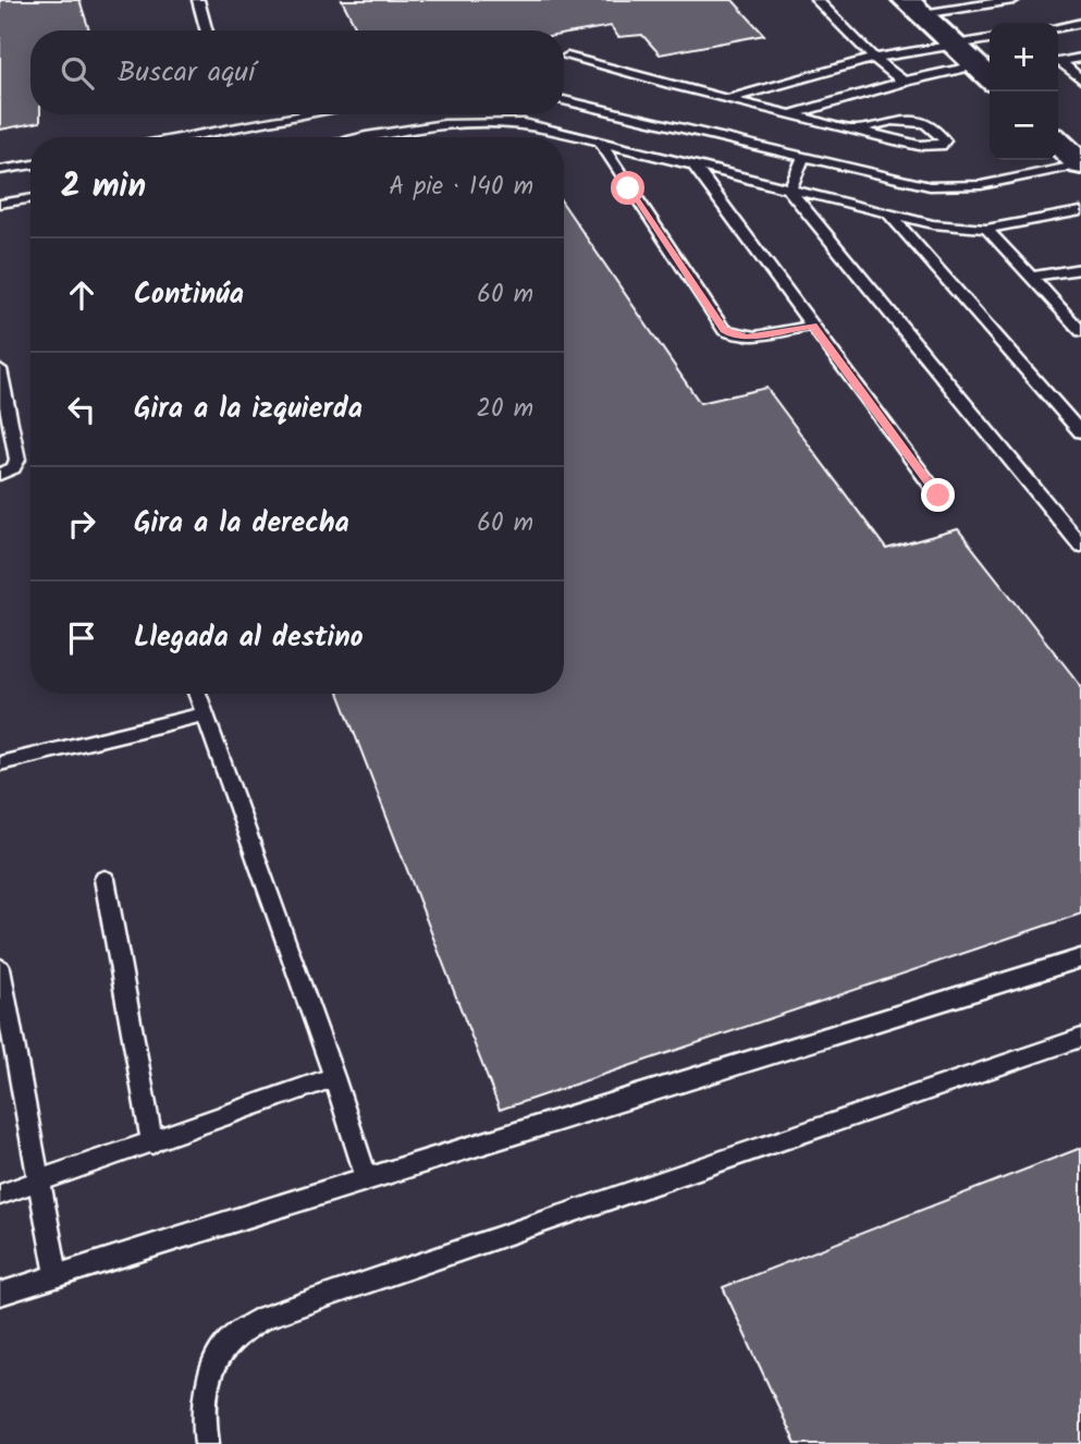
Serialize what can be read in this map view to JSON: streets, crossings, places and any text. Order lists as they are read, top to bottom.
{
  "page": {
    "map_buttons": ["+", "−"],
    "search": "Buscar aquí",
    "heading": ["2 min", "A pie · 140 m"],
    "list": [
      ["Continúa", "60 m"],
      ["Gira a la izquierda", "20 m"],
      ["Gira a la derecha", "60 m"],
      "Llegada al destino"
    ]
  }
}
